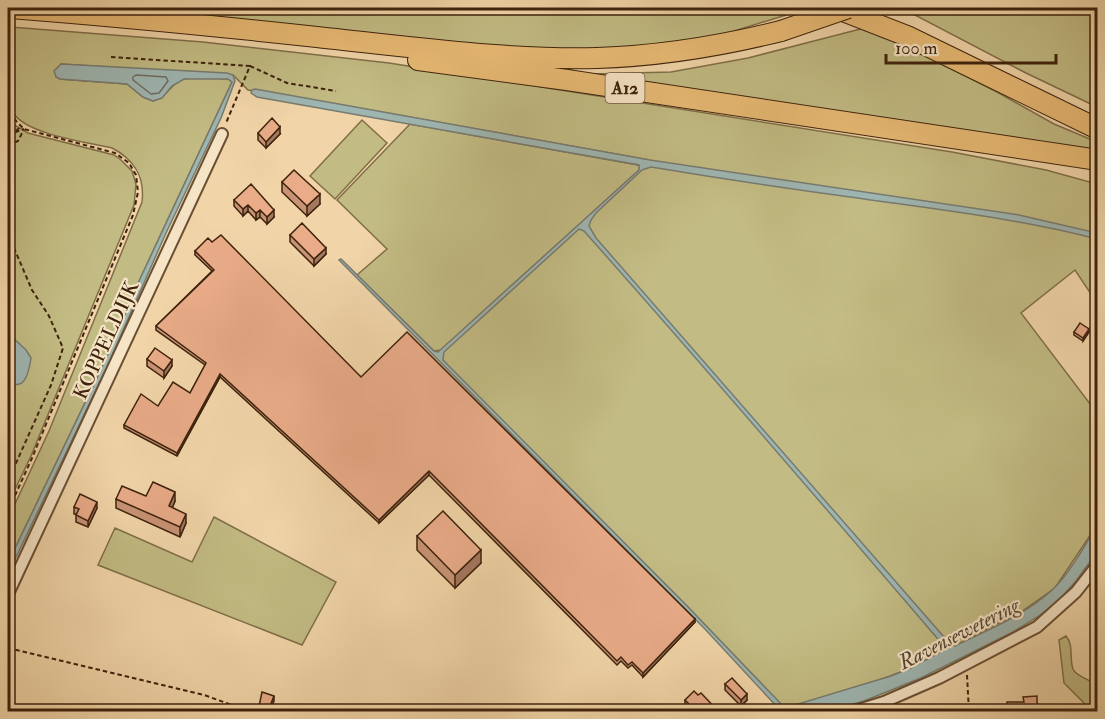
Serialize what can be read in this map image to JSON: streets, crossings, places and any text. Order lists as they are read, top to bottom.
{
  "streets": {
    "highway": ["A12"],
    "street": ["KOPPELDIJK"]
  },
  "water": ["Ravensewetering"],
  "scale_bar": "100 m"
}
